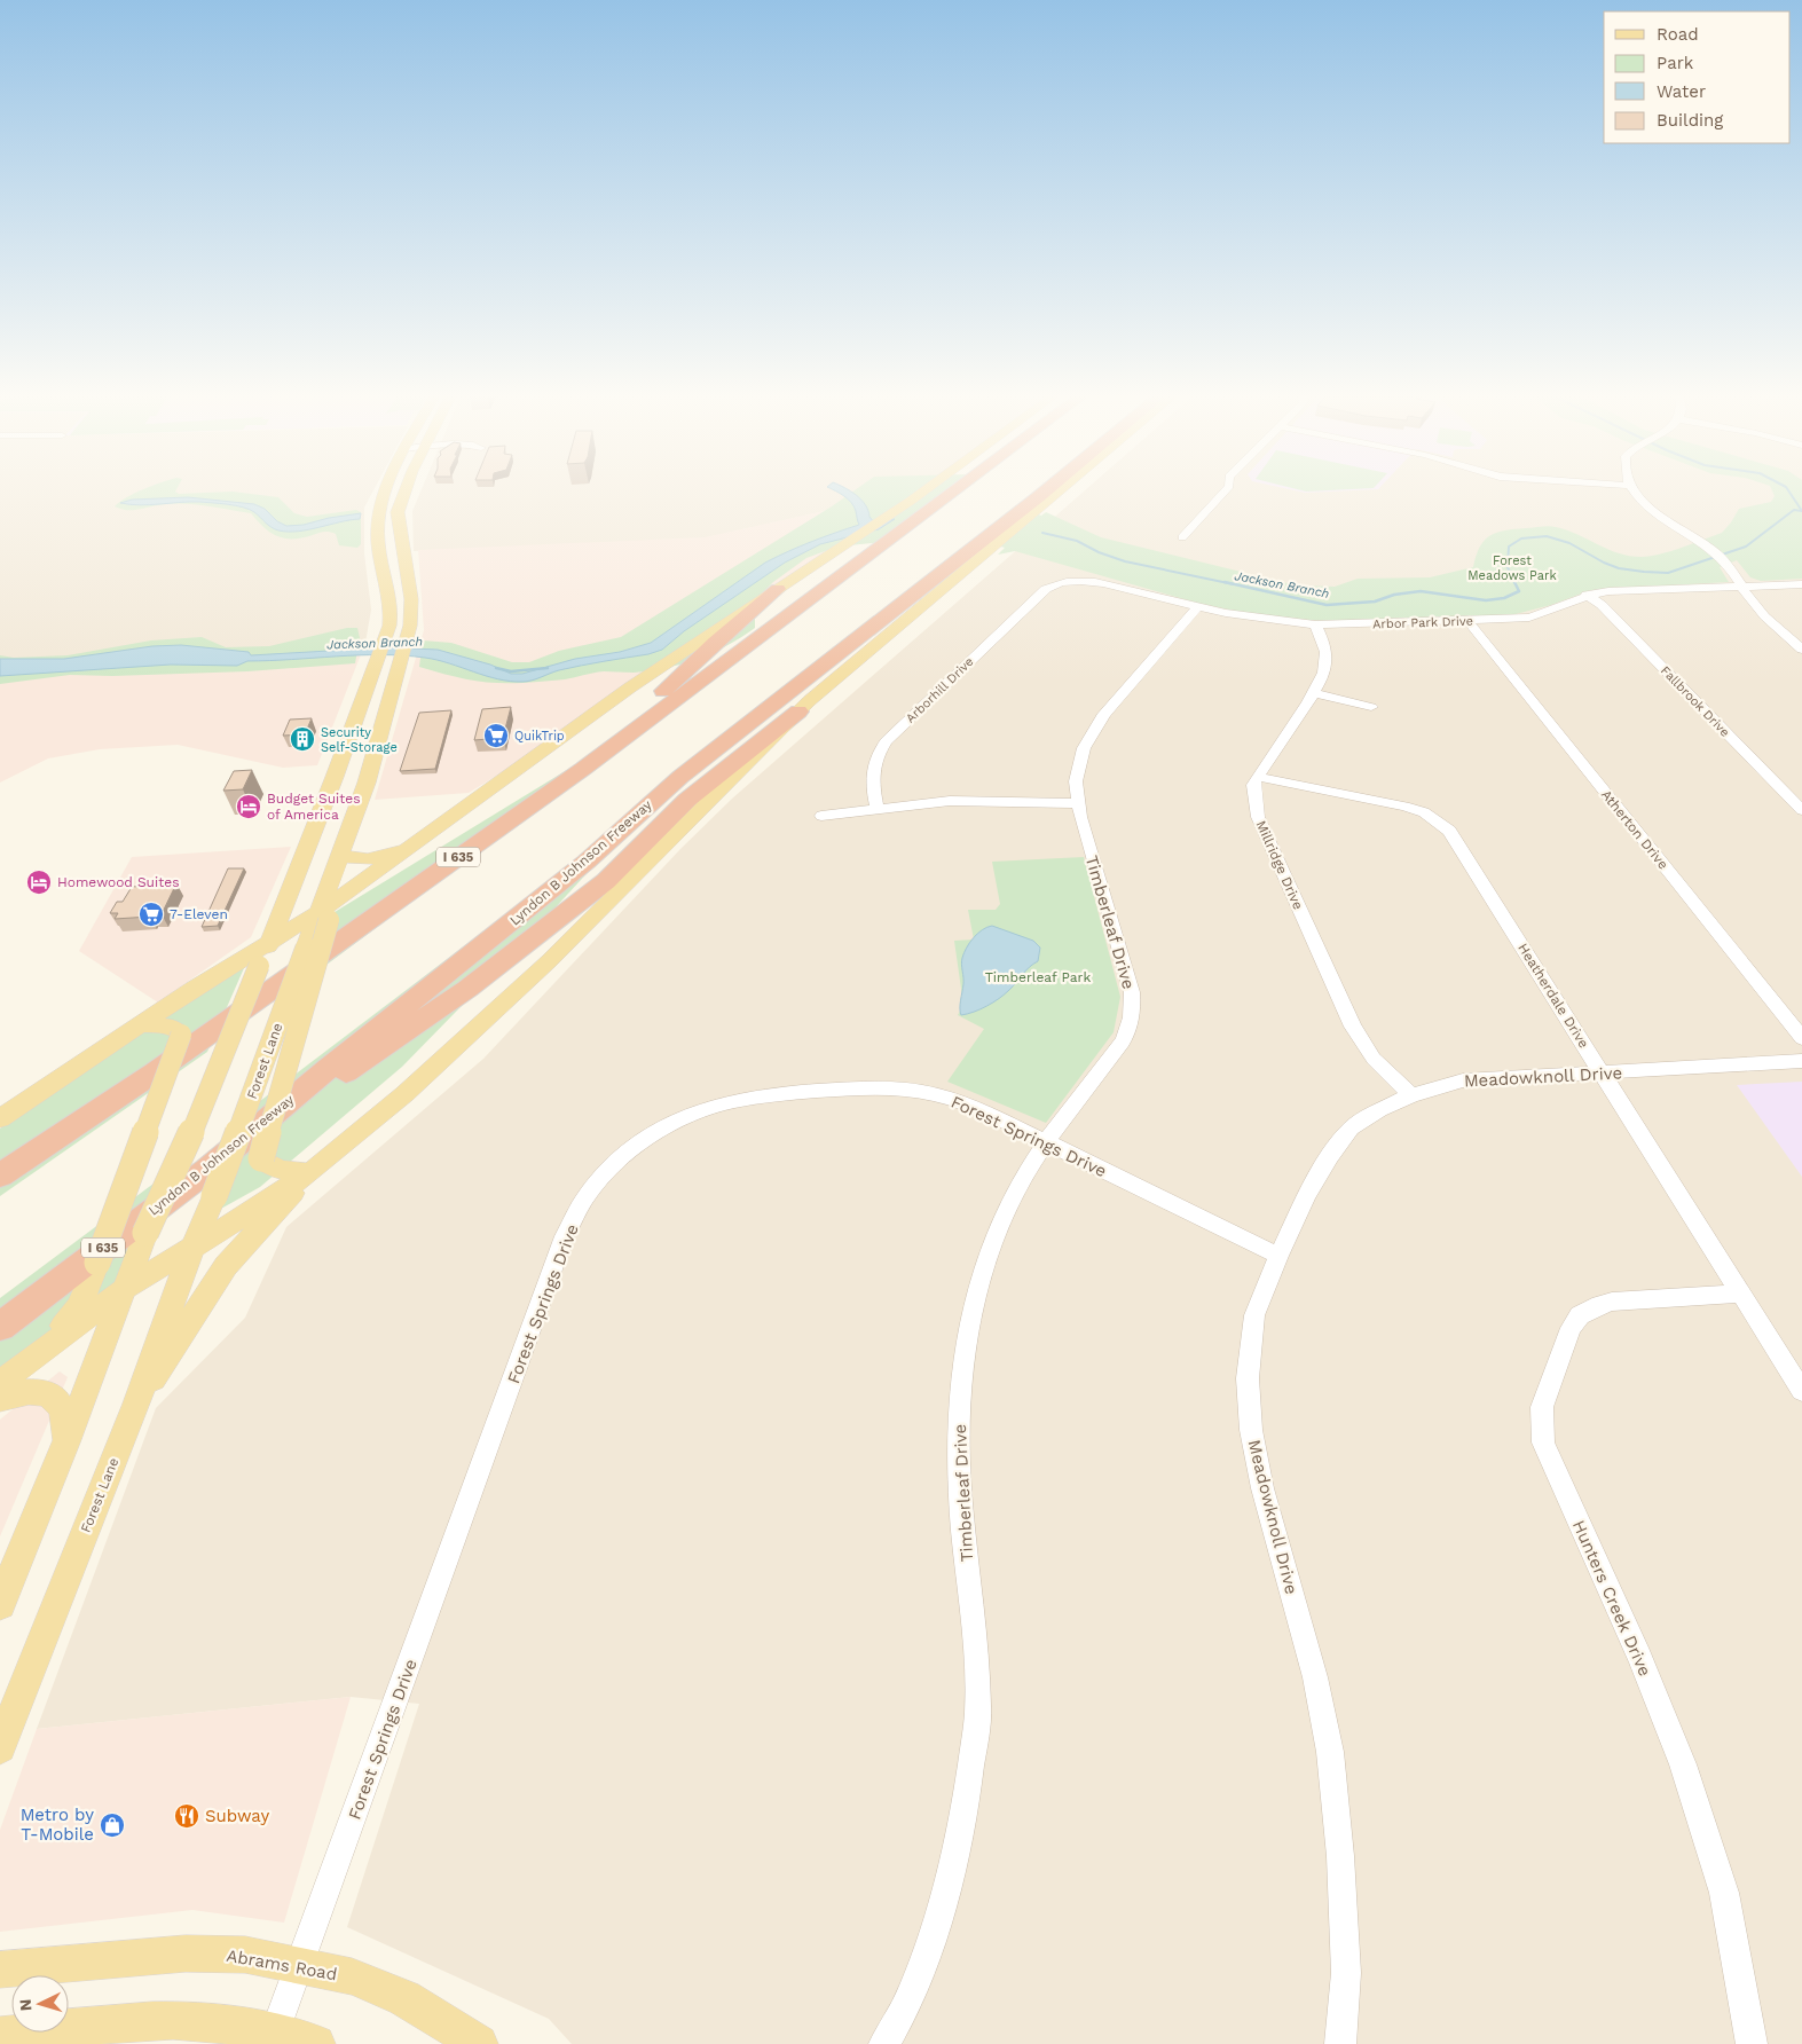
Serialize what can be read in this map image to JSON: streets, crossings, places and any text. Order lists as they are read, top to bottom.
{
  "streets": {
    "highway": ["I 635", "Lyndon B Johnson Freeway"],
    "main road": ["Forest Lane", "Abrams Road"],
    "street": [
      "Arbor Park Drive",
      "Arborhill Drive",
      "Fallbrook Drive",
      "Atherton Drive",
      "Millridge Drive",
      "Timberleaf Drive",
      "Heatherdale Drive",
      "Meadowknoll Drive",
      "Forest Springs Drive",
      "Hunters Creek Drive"
    ]
  },
  "crossings": [
    ["Arbor Park Drive", "Arborhill Drive"],
    ["Arbor Park Drive", "Fallbrook Drive"],
    ["Arbor Park Drive", "Atherton Drive"],
    ["Arbor Park Drive", "Timberleaf Drive"],
    ["Lyndon B Johnson Freeway", "Forest Lane"],
    ["Millridge Drive", "Heatherdale Drive"],
    ["Millridge Drive", "Meadowknoll Drive"],
    ["Timberleaf Drive", "Forest Springs Drive"],
    ["Heatherdale Drive", "Meadowknoll Drive"],
    ["Heatherdale Drive", "Hunters Creek Drive"],
    ["Meadowknoll Drive", "Forest Springs Drive"],
    ["Forest Springs Drive", "Abrams Road"]
  ],
  "water": ["Jackson Branch"],
  "parks": ["Forest Meadows Park", "Timberleaf Park"],
  "places": {
    "supermarket": ["QuikTrip", "7-Eleven"],
    "building": ["Security Self-Storage"],
    "hotel": ["Budget Suites of America", "Homewood Suites"],
    "restaurant": ["Subway"],
    "shop": ["Metro by T-Mobile"]
  },
  "legend": [
    "Road",
    "Park",
    "Water",
    "Building"
  ],
  "north": "left"
}
